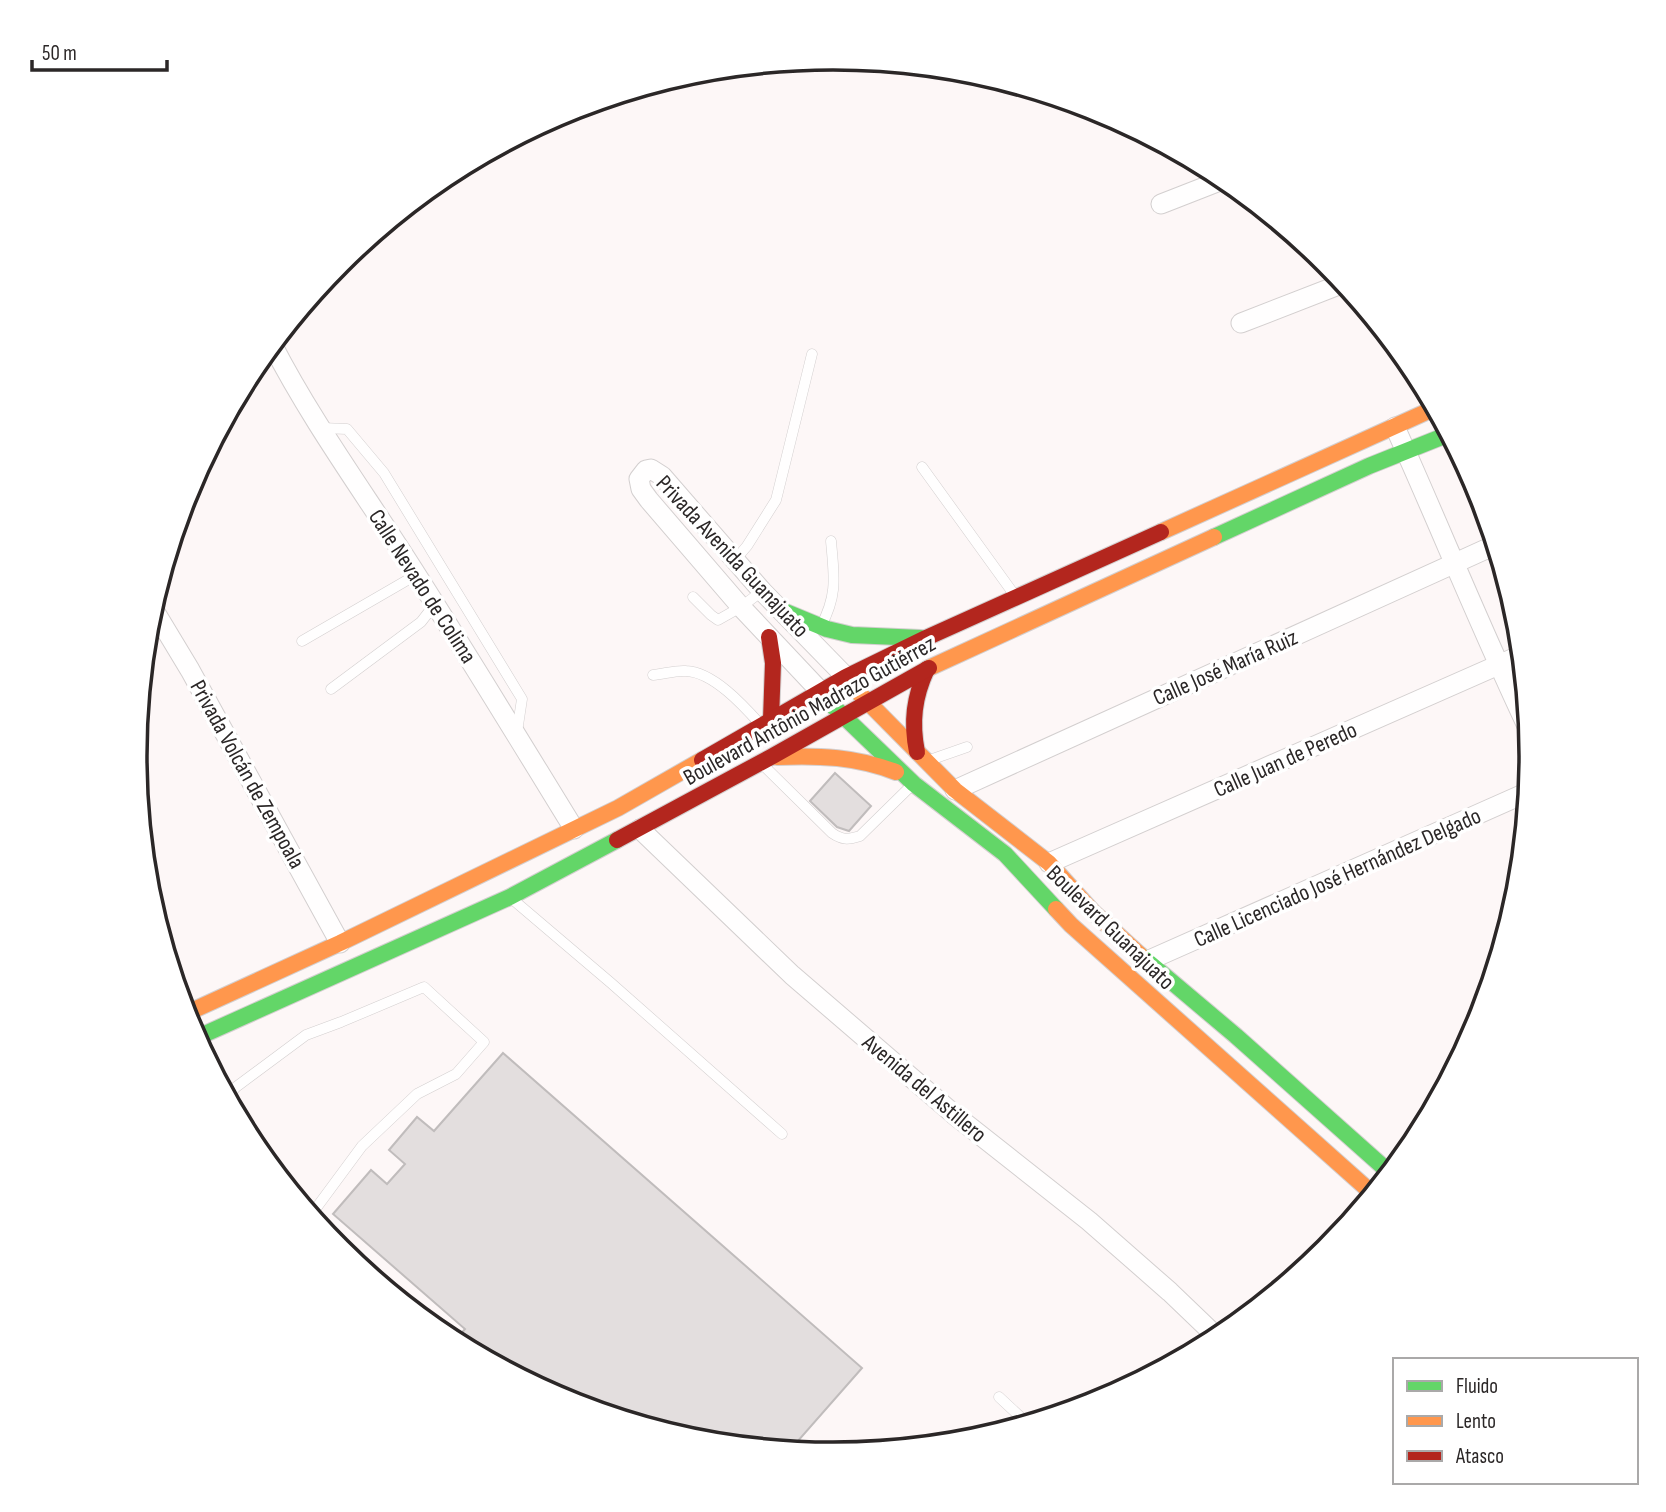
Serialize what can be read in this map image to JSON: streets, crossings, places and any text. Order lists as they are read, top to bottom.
{
  "streets": {
    "street": [
      "Privada Avenida Guanajuato",
      "Calle Nevado de Colima",
      "Calle José María Ruiz",
      "Boulevard Antônio Madrazo Gutiérrez",
      "Calle Juan de Peredo",
      "Privada Volcán de Zempoala",
      "Calle Licenciado José Hernández Delgado",
      "Boulevard Guanajuato",
      "Avenida del Astillero"
    ]
  },
  "crossings": [
    ["Privada Avenida Guanajuato", "Boulevard Antônio Madrazo Gutiérrez"],
    ["Privada Avenida Guanajuato", "Boulevard Guanajuato"],
    ["Calle Nevado de Colima", "Boulevard Antônio Madrazo Gutiérrez"],
    ["Calle José María Ruiz", "Boulevard Guanajuato"],
    ["Boulevard Antônio Madrazo Gutiérrez", "Privada Volcán de Zempoala"],
    ["Boulevard Antônio Madrazo Gutiérrez", "Boulevard Guanajuato"],
    ["Boulevard Antônio Madrazo Gutiérrez", "Avenida del Astillero"],
    ["Calle Juan de Peredo", "Boulevard Guanajuato"],
    ["Calle Licenciado José Hernández Delgado", "Boulevard Guanajuato"]
  ],
  "legend": ["Fluido", "Lento", "Atasco"],
  "scale_bar": "50 m"
}
